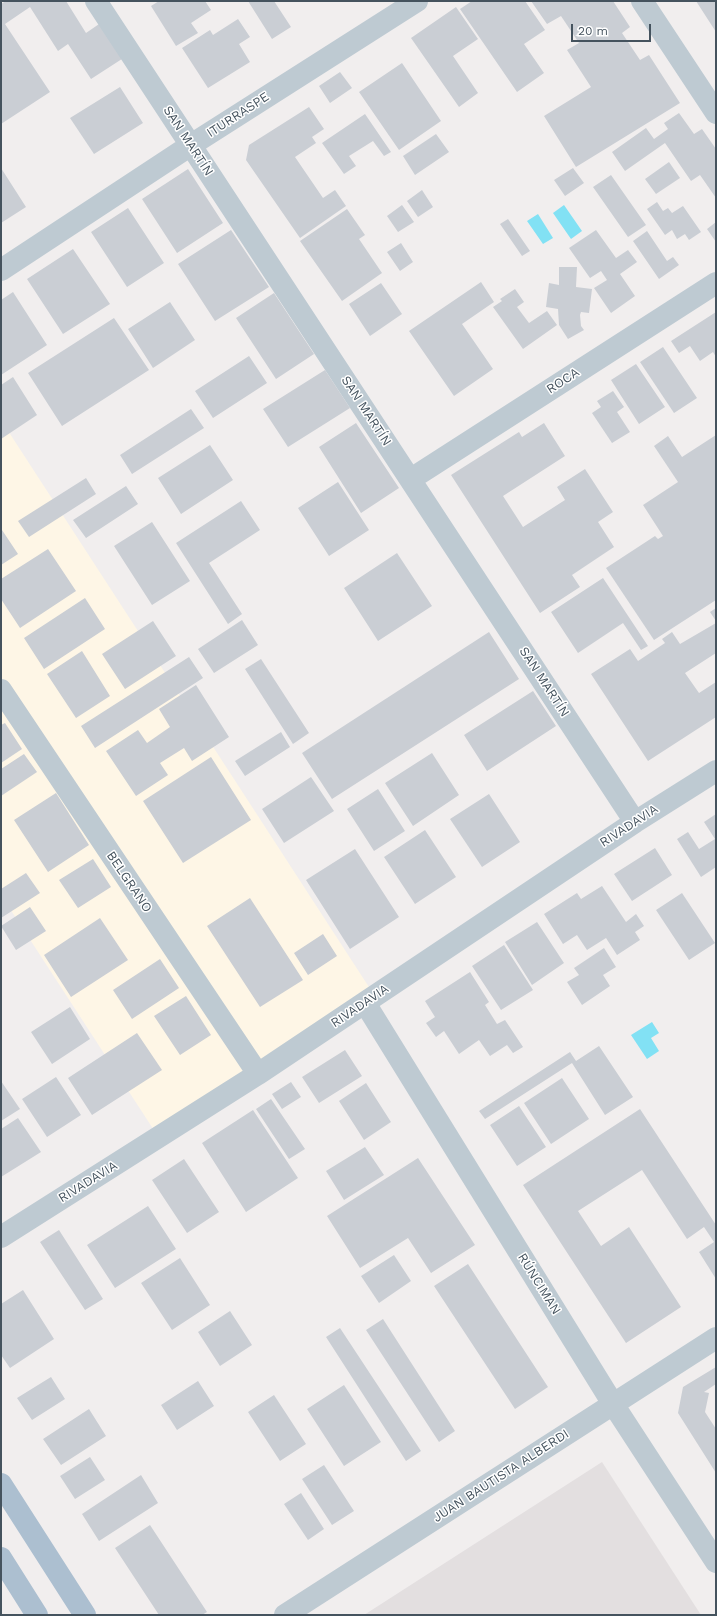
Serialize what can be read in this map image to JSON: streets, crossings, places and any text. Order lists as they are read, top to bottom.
{
  "streets": {
    "street": [
      "ITURRASPE",
      "SAN MARTÍN",
      "ROCA",
      "RIVADAVIA",
      "BELGRANO",
      "RÚNCIMAN",
      "JUAN BAUTISTA ALBERDI"
    ]
  },
  "crossings": [
    ["ITURRASPE", "SAN MARTÍN"],
    ["SAN MARTÍN", "ROCA"],
    ["SAN MARTÍN", "RIVADAVIA"],
    ["RIVADAVIA", "BELGRANO"],
    ["RIVADAVIA", "RÚNCIMAN"],
    ["RÚNCIMAN", "JUAN BAUTISTA ALBERDI"]
  ],
  "scale_bar": "20 m"
}
